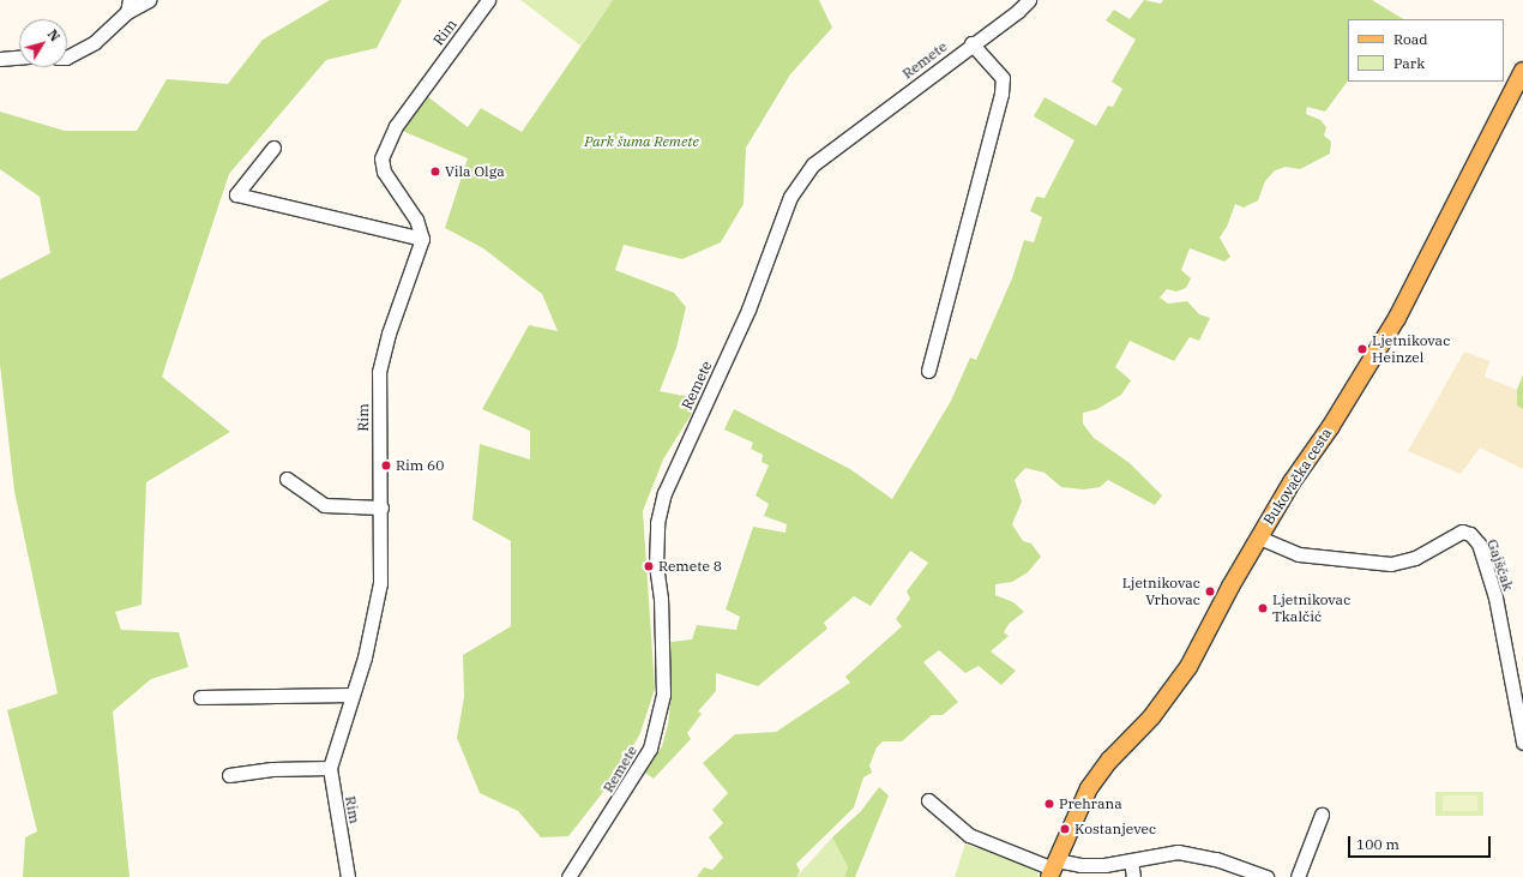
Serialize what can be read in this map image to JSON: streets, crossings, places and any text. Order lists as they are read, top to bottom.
{
  "streets": {
    "main road": ["Bukovačka cesta"],
    "street": ["Rim", "Remete", "Gajščak"]
  },
  "crossings": [
    ["Bukovačka cesta", "Gajščak"]
  ],
  "parks": ["Park šuma Remete"],
  "places": [
    "Vila Olga",
    "Ljetnikovac Heinzel",
    "Rim 60",
    "Remete 8",
    "Ljetnikovac Vrhovac",
    "Ljetnikovac Tkalčić",
    "Prehrana",
    "Kostanjevec"
  ],
  "legend": ["Road", "Park"],
  "scale_bar": "100 m",
  "north": "top right"
}
